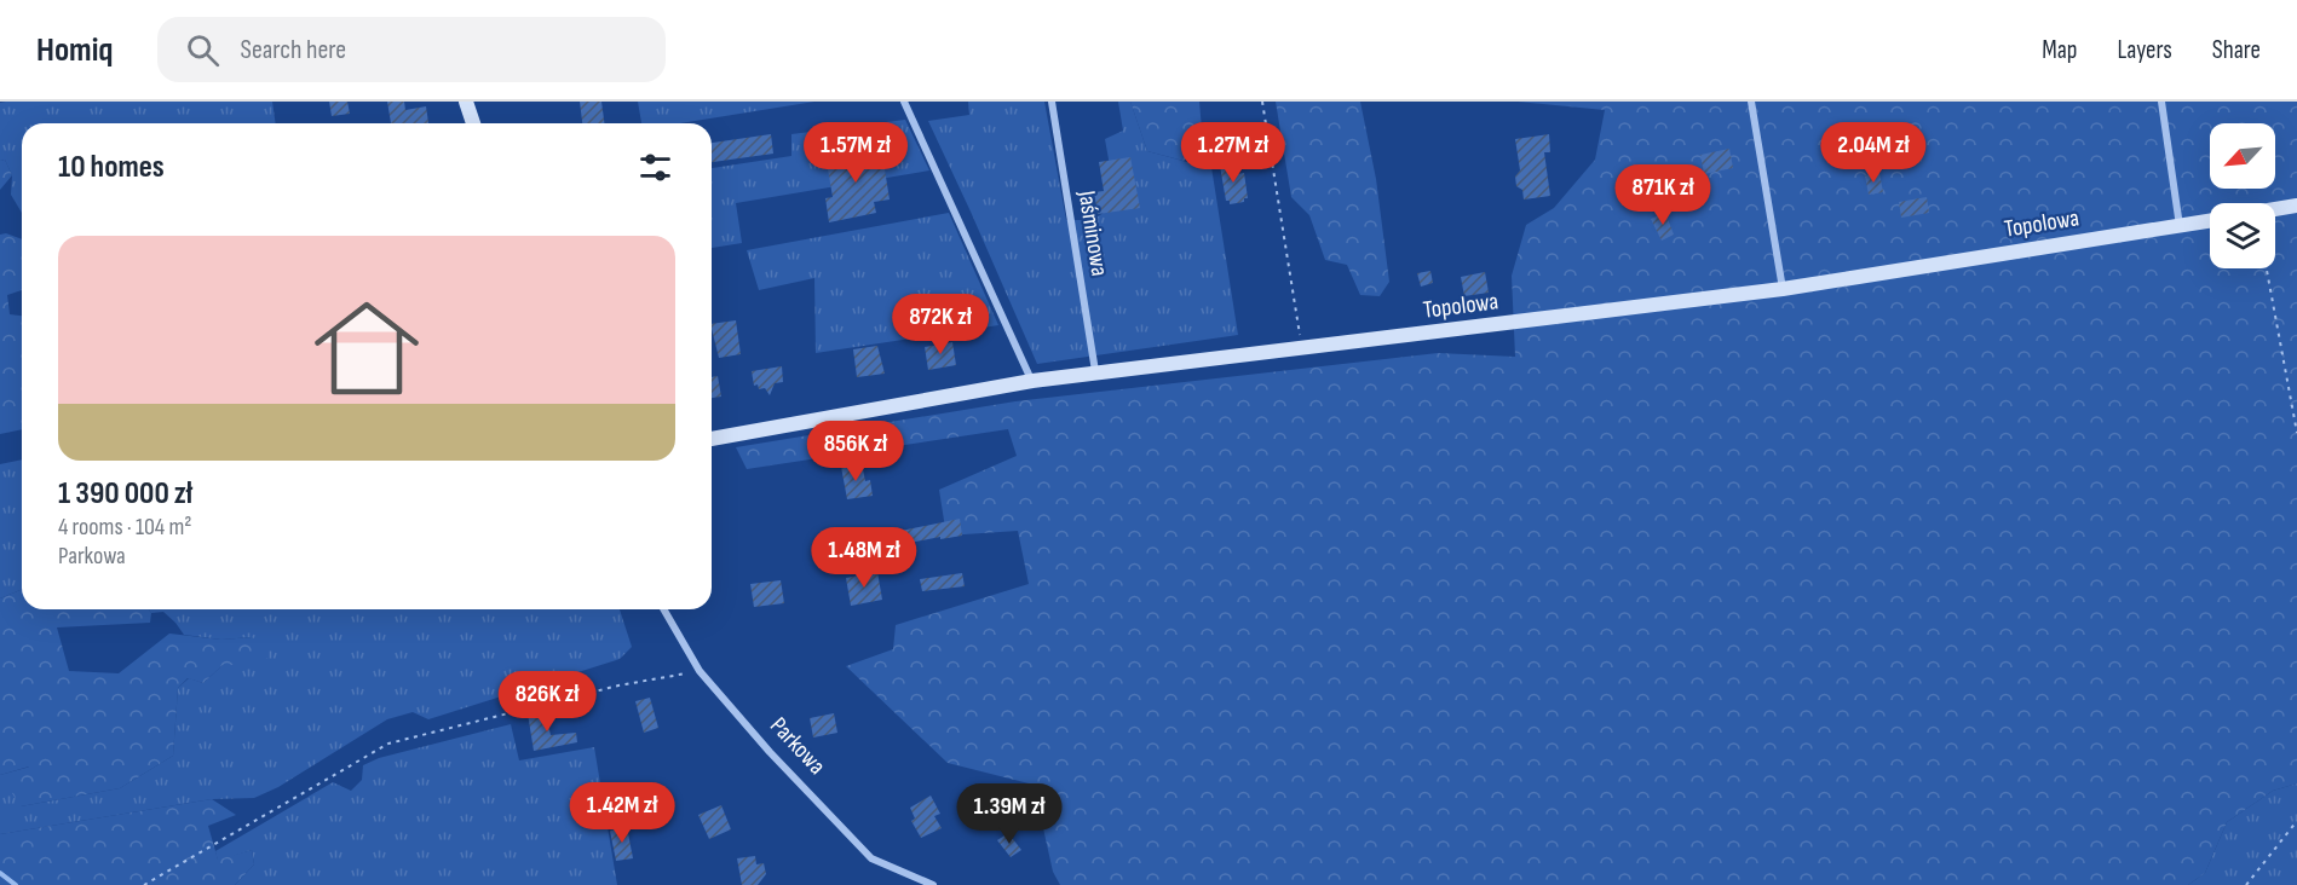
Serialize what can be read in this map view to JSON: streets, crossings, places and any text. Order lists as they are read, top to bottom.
{
  "streets": {
    "street": ["Topolowa", "Jaśminowa", "Parkowa"]
  },
  "crossings": [
    ["Topolowa", "Jaśminowa"]
  ],
  "north": "bottom left",
  "page": {
    "header": "Homiq",
    "search": "Search here",
    "nav": ["Map", "Layers", "Share"],
    "price": [
      "1.57M zł",
      "1.27M zł",
      "2.04M zł",
      "871K zł",
      "872K zł",
      "856K zł",
      "1.48M zł",
      "826K zł",
      "1.42M zł",
      "1.39M zł"
    ],
    "heading": "10 homes",
    "list": [
      {
        "name": "1 390 000 zł",
        "note": "4 rooms · 104 m² · Parkowa"
      }
    ]
  }
}
